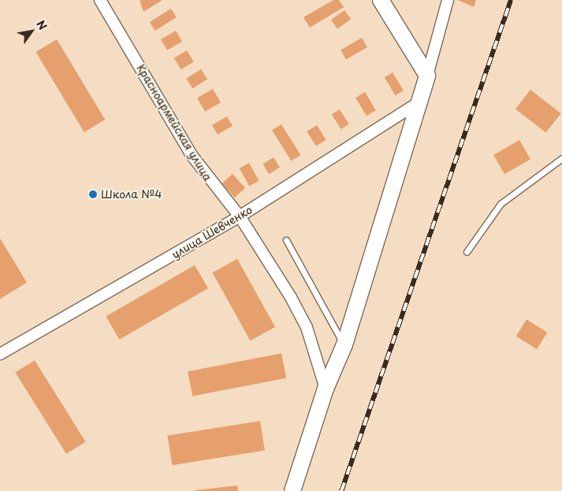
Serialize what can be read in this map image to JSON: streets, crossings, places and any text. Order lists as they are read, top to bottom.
{
  "streets": {
    "street": ["Красноармейская улица", "улица Шевченко"]
  },
  "crossings": [
    ["Красноармейская улица", "улица Шевченко"]
  ],
  "places": ["Школа №4"],
  "north": "top right"
}
